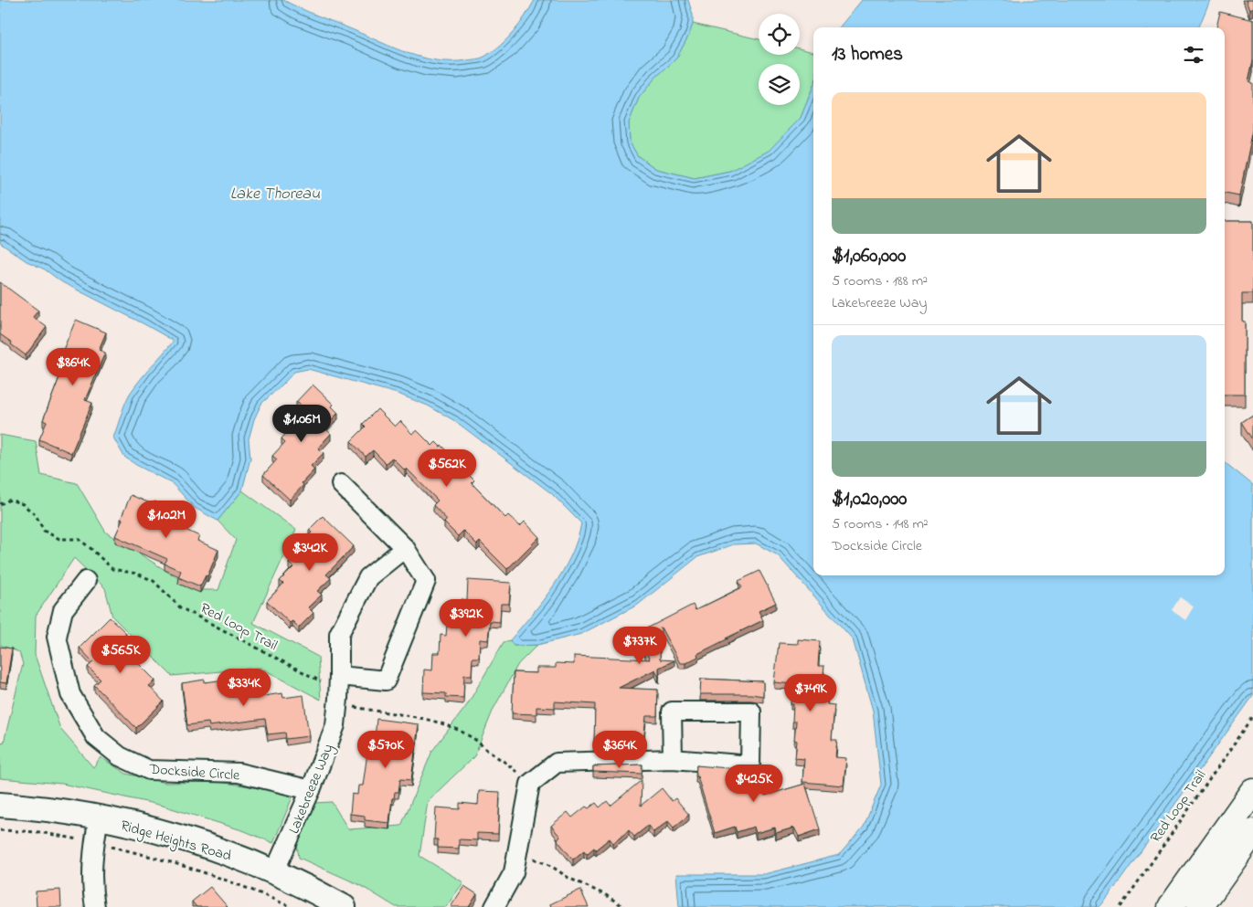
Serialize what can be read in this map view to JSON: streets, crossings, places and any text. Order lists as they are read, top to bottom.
{
  "streets": {
    "street": ["Dockside Circle", "Lakebreeze Way", "Ridge Heights Road"],
    "path": ["Red Loop Trail"]
  },
  "crossings": [
    ["Red Loop Trail", "Lakebreeze Way"],
    ["Dockside Circle", "Lakebreeze Way"],
    ["Lakebreeze Way", "Ridge Heights Road"]
  ],
  "water": ["Lake Thoreau"],
  "page": {
    "heading": "13 homes",
    "list": [
      {
        "name": "$1,060,000",
        "note": "5 rooms · 188 m² · Lakebreeze Way"
      },
      {
        "name": "$1,020,000",
        "note": "5 rooms · 148 m² · Dockside Circle"
      }
    ],
    "price": [
      "$864K",
      "$1.06M",
      "$562K",
      "$1.02M",
      "$342K",
      "$392K",
      "$737K",
      "$565K",
      "$334K",
      "$749K",
      "$570K",
      "$364K",
      "$425K"
    ]
  }
}
